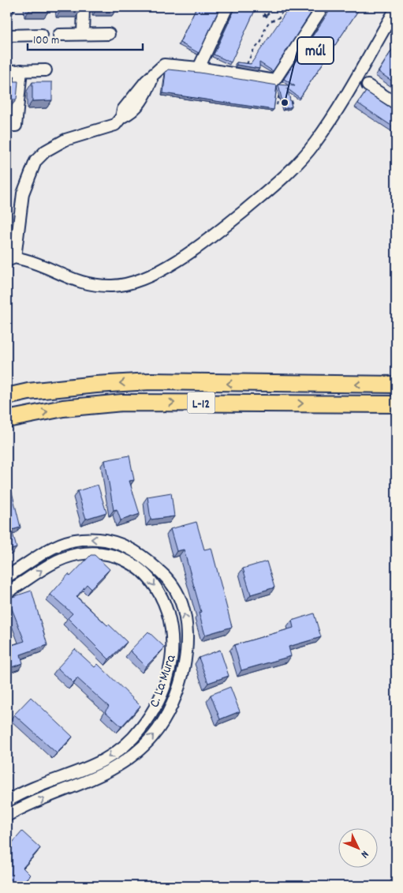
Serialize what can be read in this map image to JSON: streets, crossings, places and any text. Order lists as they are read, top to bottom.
{
  "streets": {
    "highway": ["L-12"],
    "street": ["C. La Mura"]
  },
  "places": ["múl"],
  "scale_bar": "100 m",
  "north": "bottom right"
}
